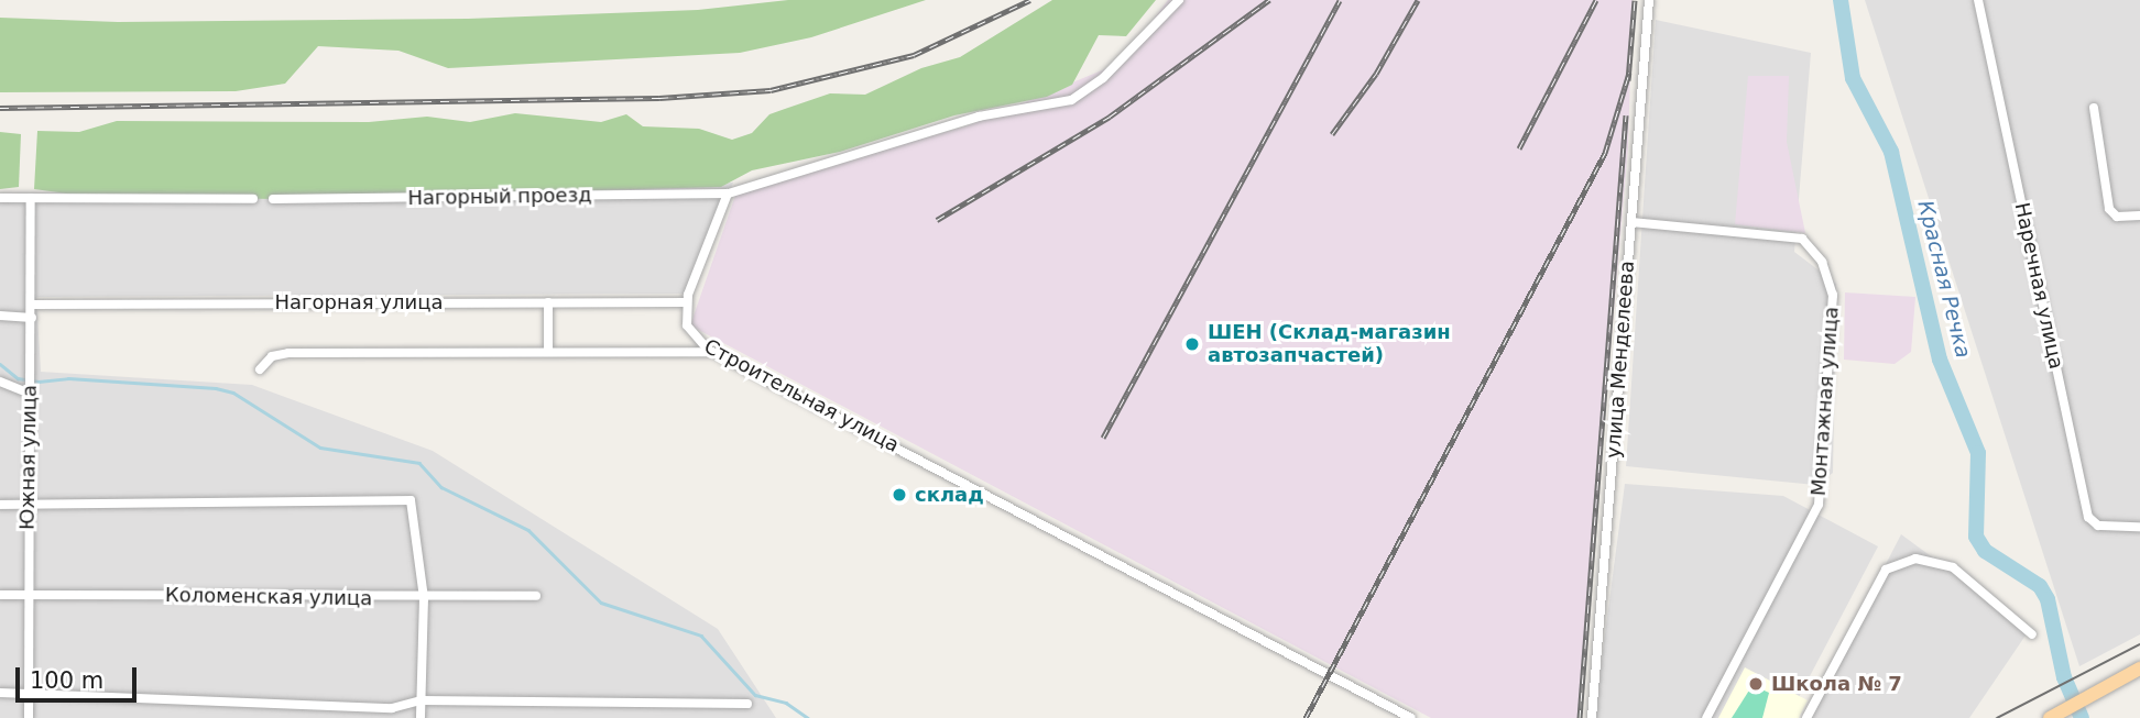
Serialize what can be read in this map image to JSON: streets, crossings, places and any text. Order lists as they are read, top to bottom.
{
  "streets": {
    "street": [
      "Нагорный проезд",
      "Наречная улица",
      "Нагорная улица",
      "улица Менделеева",
      "Строительная улица",
      "Монтажная улица",
      "Южная улица",
      "Коломенская улица"
    ]
  },
  "crossings": [
    ["Нагорная улица", "Строительная улица"],
    ["Нагорная улица", "Южная улица"],
    ["улица Менделеева", "Монтажная улица"],
    ["Южная улица", "Коломенская улица"]
  ],
  "water": ["Красная Речка"],
  "places": ["ШЕН (Склад-магазин автозапчастей)", "склад", "Школа № 7"],
  "scale_bar": "100 m"
}
